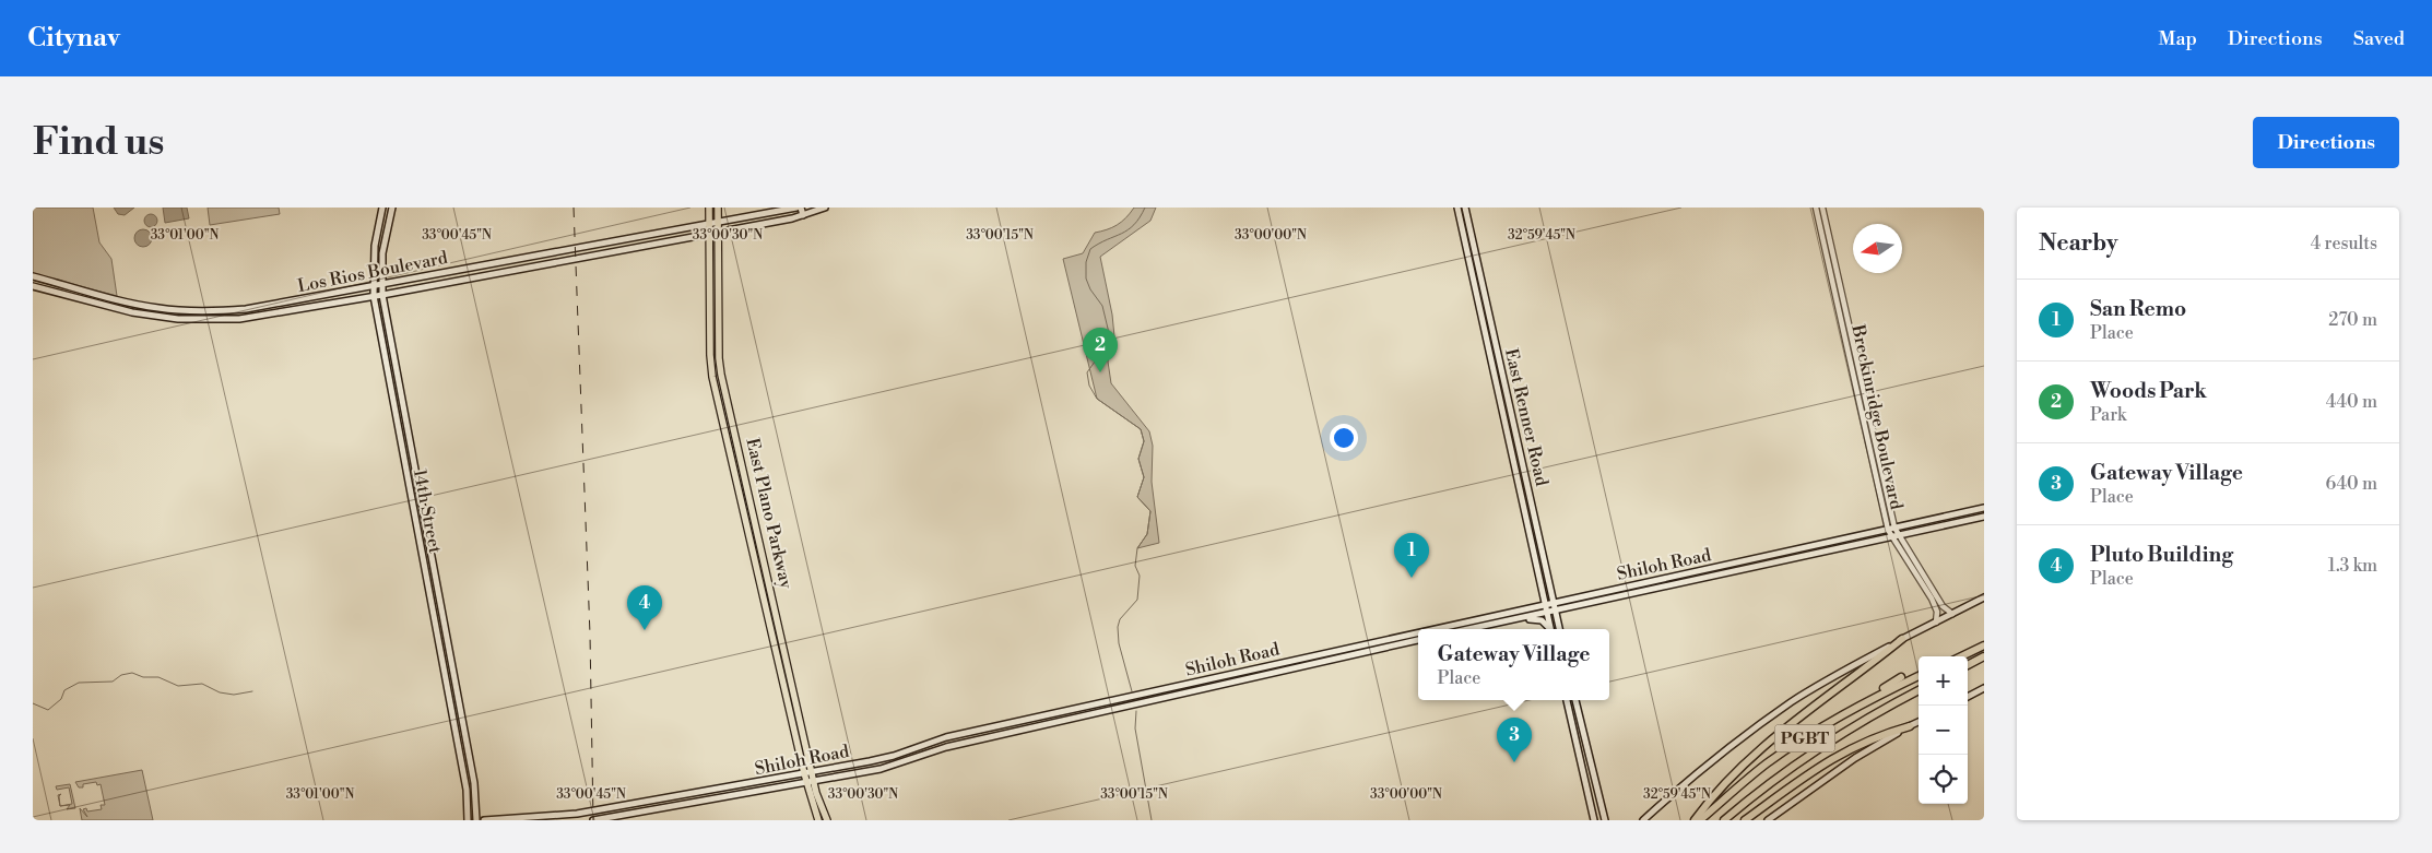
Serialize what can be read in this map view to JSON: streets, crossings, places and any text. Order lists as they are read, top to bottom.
{
  "streets": {
    "highway": ["PGBT"],
    "main road": [
      "Los Rios Boulevard",
      "East Renner Road",
      "14th Street",
      "East Plano Parkway",
      "Shiloh Road"
    ],
    "street": ["Breckinridge Boulevard"]
  },
  "crossings": [
    ["Los Rios Boulevard", "14th Street"],
    ["Los Rios Boulevard", "East Plano Parkway"],
    ["East Renner Road", "Shiloh Road"],
    ["Breckinridge Boulevard", "Shiloh Road"],
    ["East Plano Parkway", "Shiloh Road"]
  ],
  "north": "left",
  "page": {
    "header": "Citynav",
    "nav": ["Map", "Directions", "Saved"],
    "buttons": "Directions",
    "title": "Find us",
    "heading": ["Nearby", "4 results"],
    "list": [
      {
        "mark": "1",
        "name": "San Remo",
        "note": "Place",
        "value": "270 m"
      },
      {
        "mark": "2",
        "name": "Woods Park",
        "note": "Park",
        "value": "440 m"
      },
      {
        "mark": "3",
        "name": "Gateway Village",
        "note": "Place",
        "value": "640 m"
      },
      {
        "mark": "4",
        "name": "Pluto Building",
        "note": "Place",
        "value": "1.3 km"
      }
    ],
    "pins": [
      "2",
      "1",
      "4",
      "3"
    ],
    "popup": ["Gateway Village", "Place"],
    "map_buttons": ["+", "−"]
  },
  "coordinates": [
    "33°01'00\"N",
    "33°00'45\"N",
    "33°00'30\"N",
    "33°00'15\"N",
    "33°00'00\"N",
    "32°59'45\"N"
  ]
}
